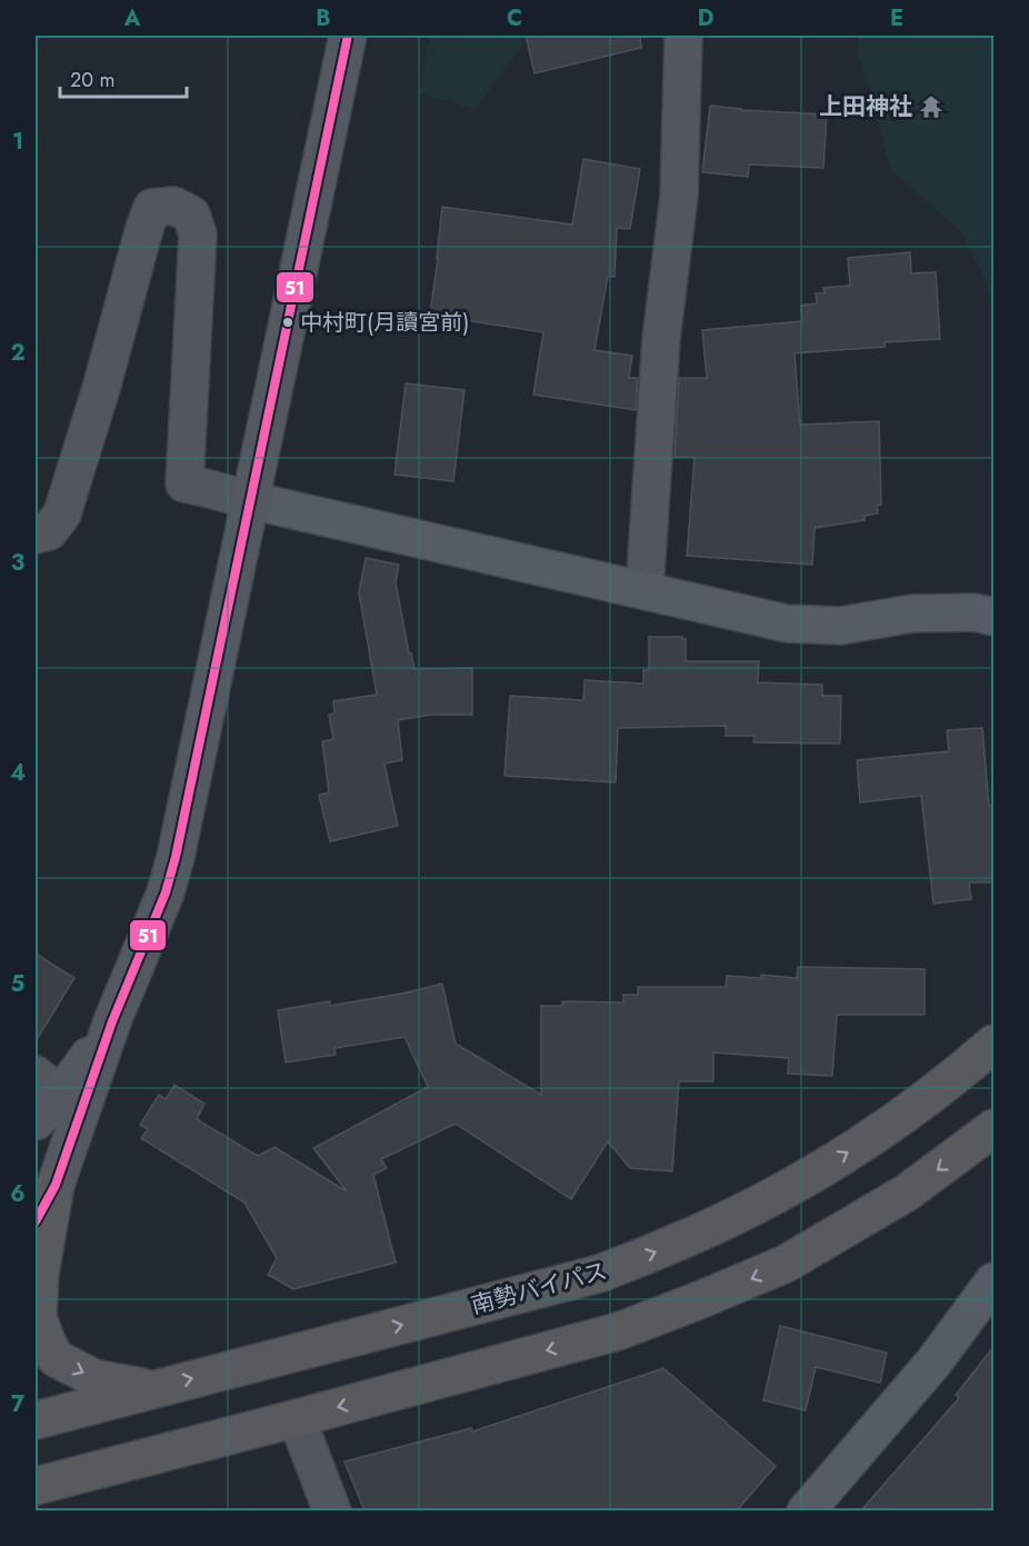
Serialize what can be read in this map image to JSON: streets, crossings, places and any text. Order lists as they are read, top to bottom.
{
  "streets": {
    "highway": ["南勢バイパス"]
  },
  "places": {
    "temple": ["上田神社"],
    "other": ["中村町(月讀宮前)"]
  },
  "lines": ["transit line 51"],
  "scale_bar": "20 m",
  "grid": {
    "columns": [
      "A",
      "B",
      "C",
      "D",
      "E"
    ],
    "rows": [
      "1",
      "2",
      "3",
      "4",
      "5",
      "6",
      "7"
    ]
  }
}
